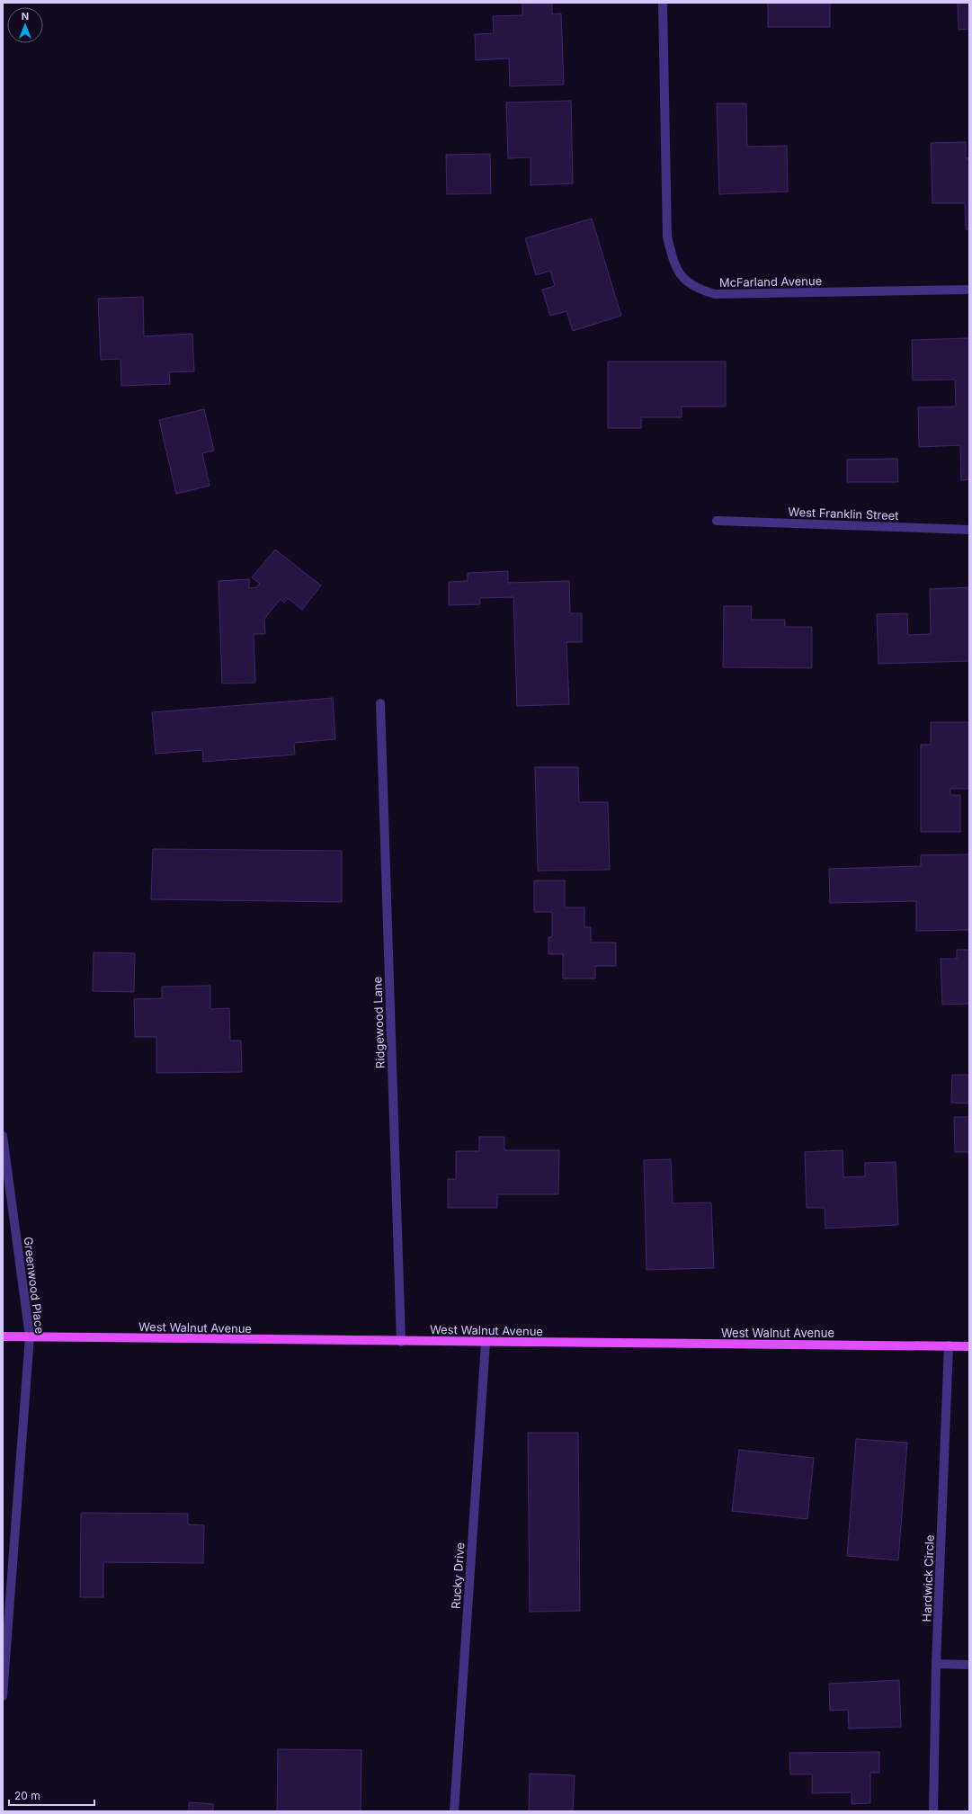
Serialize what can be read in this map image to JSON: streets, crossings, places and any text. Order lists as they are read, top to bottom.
{
  "streets": {
    "main road": ["West Walnut Avenue"],
    "street": [
      "McFarland Avenue",
      "West Franklin Street",
      "Ridgewood Lane",
      "Greenwood Place",
      "Rucky Drive",
      "Hardwick Circle"
    ]
  },
  "crossings": [
    ["Ridgewood Lane", "West Walnut Avenue"],
    ["Greenwood Place", "West Walnut Avenue"],
    ["West Walnut Avenue", "Rucky Drive"],
    ["West Walnut Avenue", "Hardwick Circle"]
  ],
  "scale_bar": "20 m",
  "north": "top"
}
